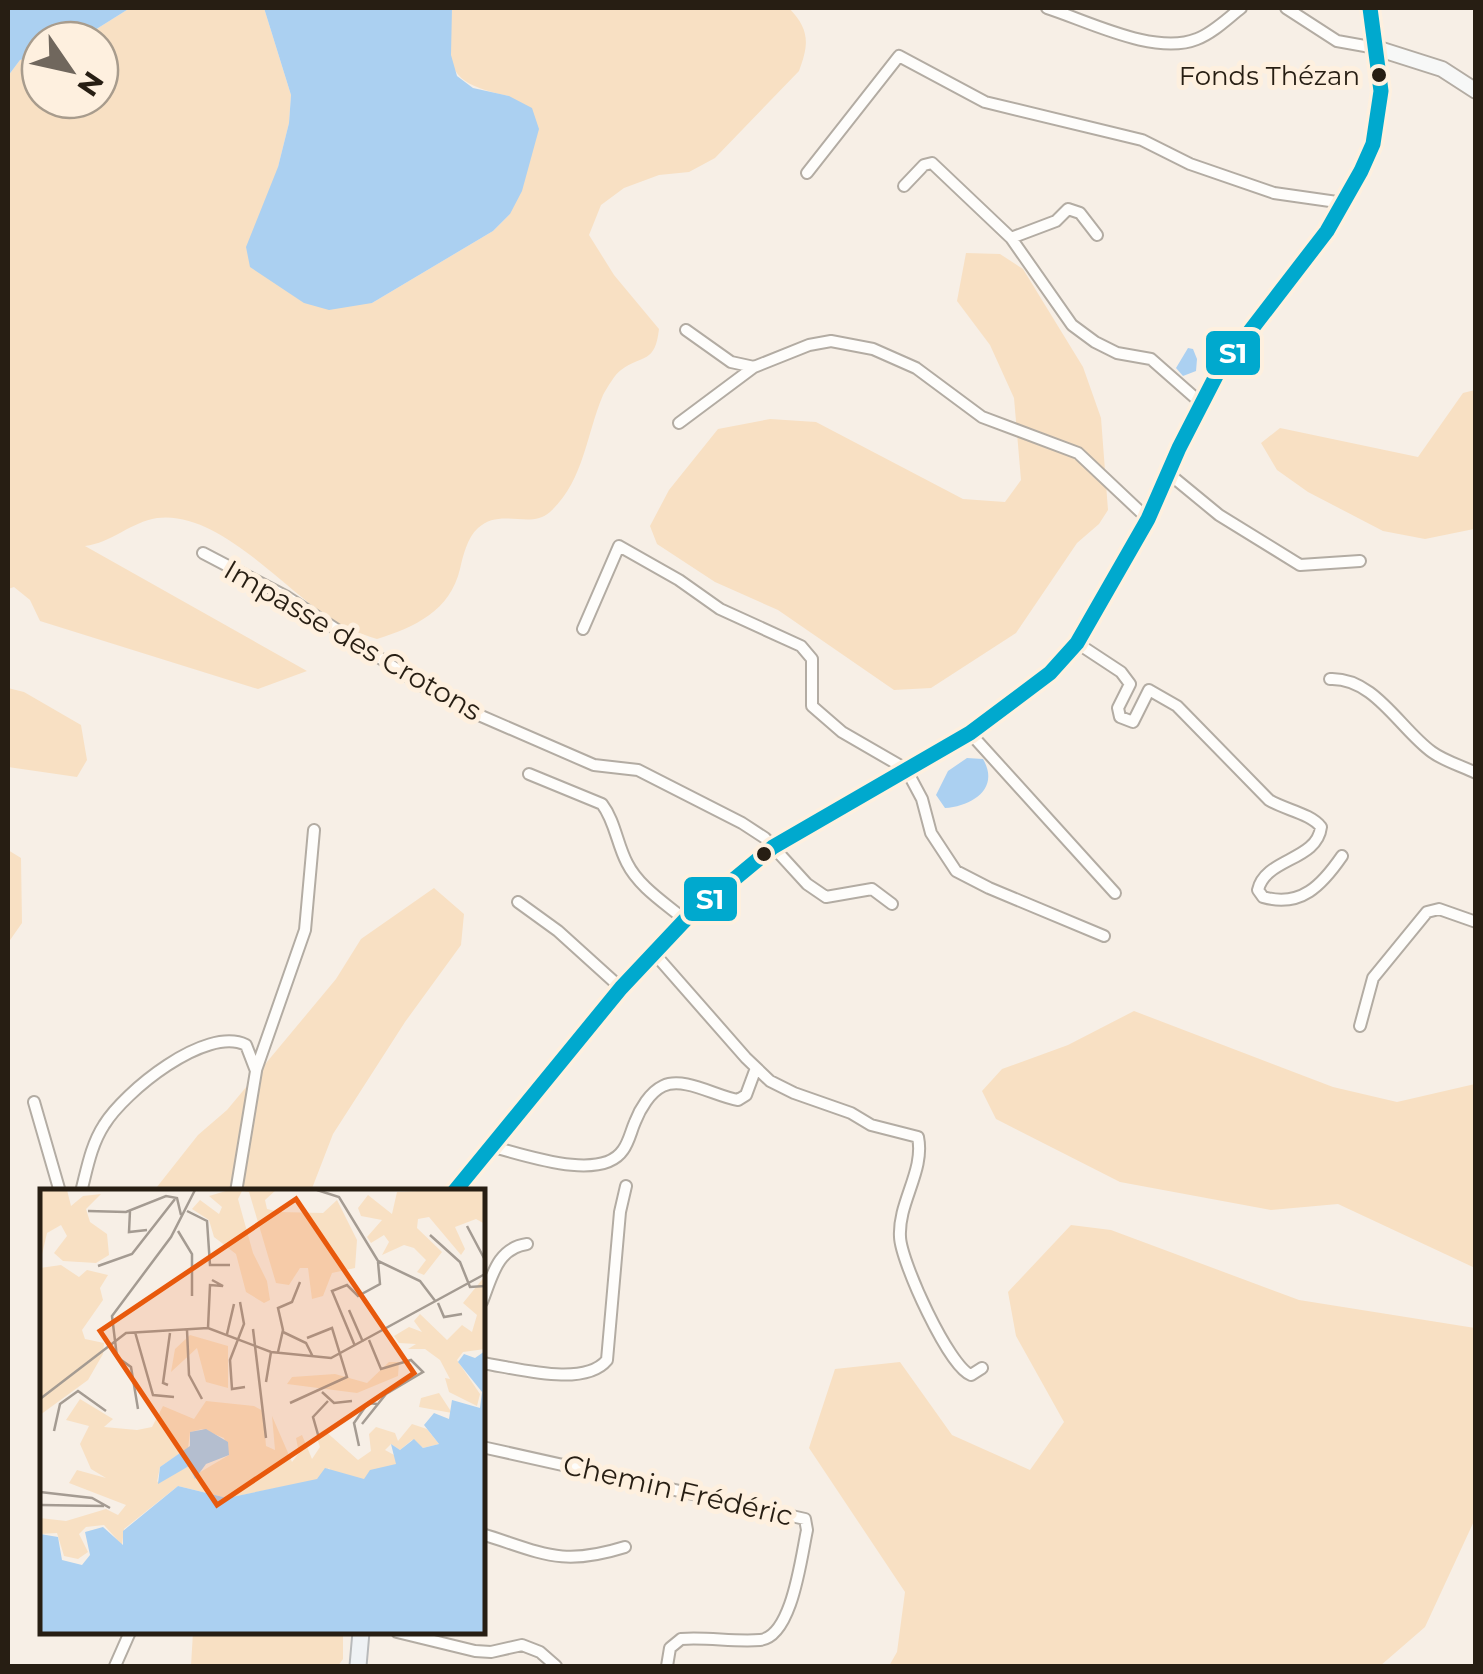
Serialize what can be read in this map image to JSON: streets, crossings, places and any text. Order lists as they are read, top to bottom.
{
  "streets": {
    "street": ["Impasse des Crotons", "Chemin Frédéric"]
  },
  "places": ["Fonds Thézan"],
  "lines": ["transit line S1"],
  "north": "bottom right"
}
